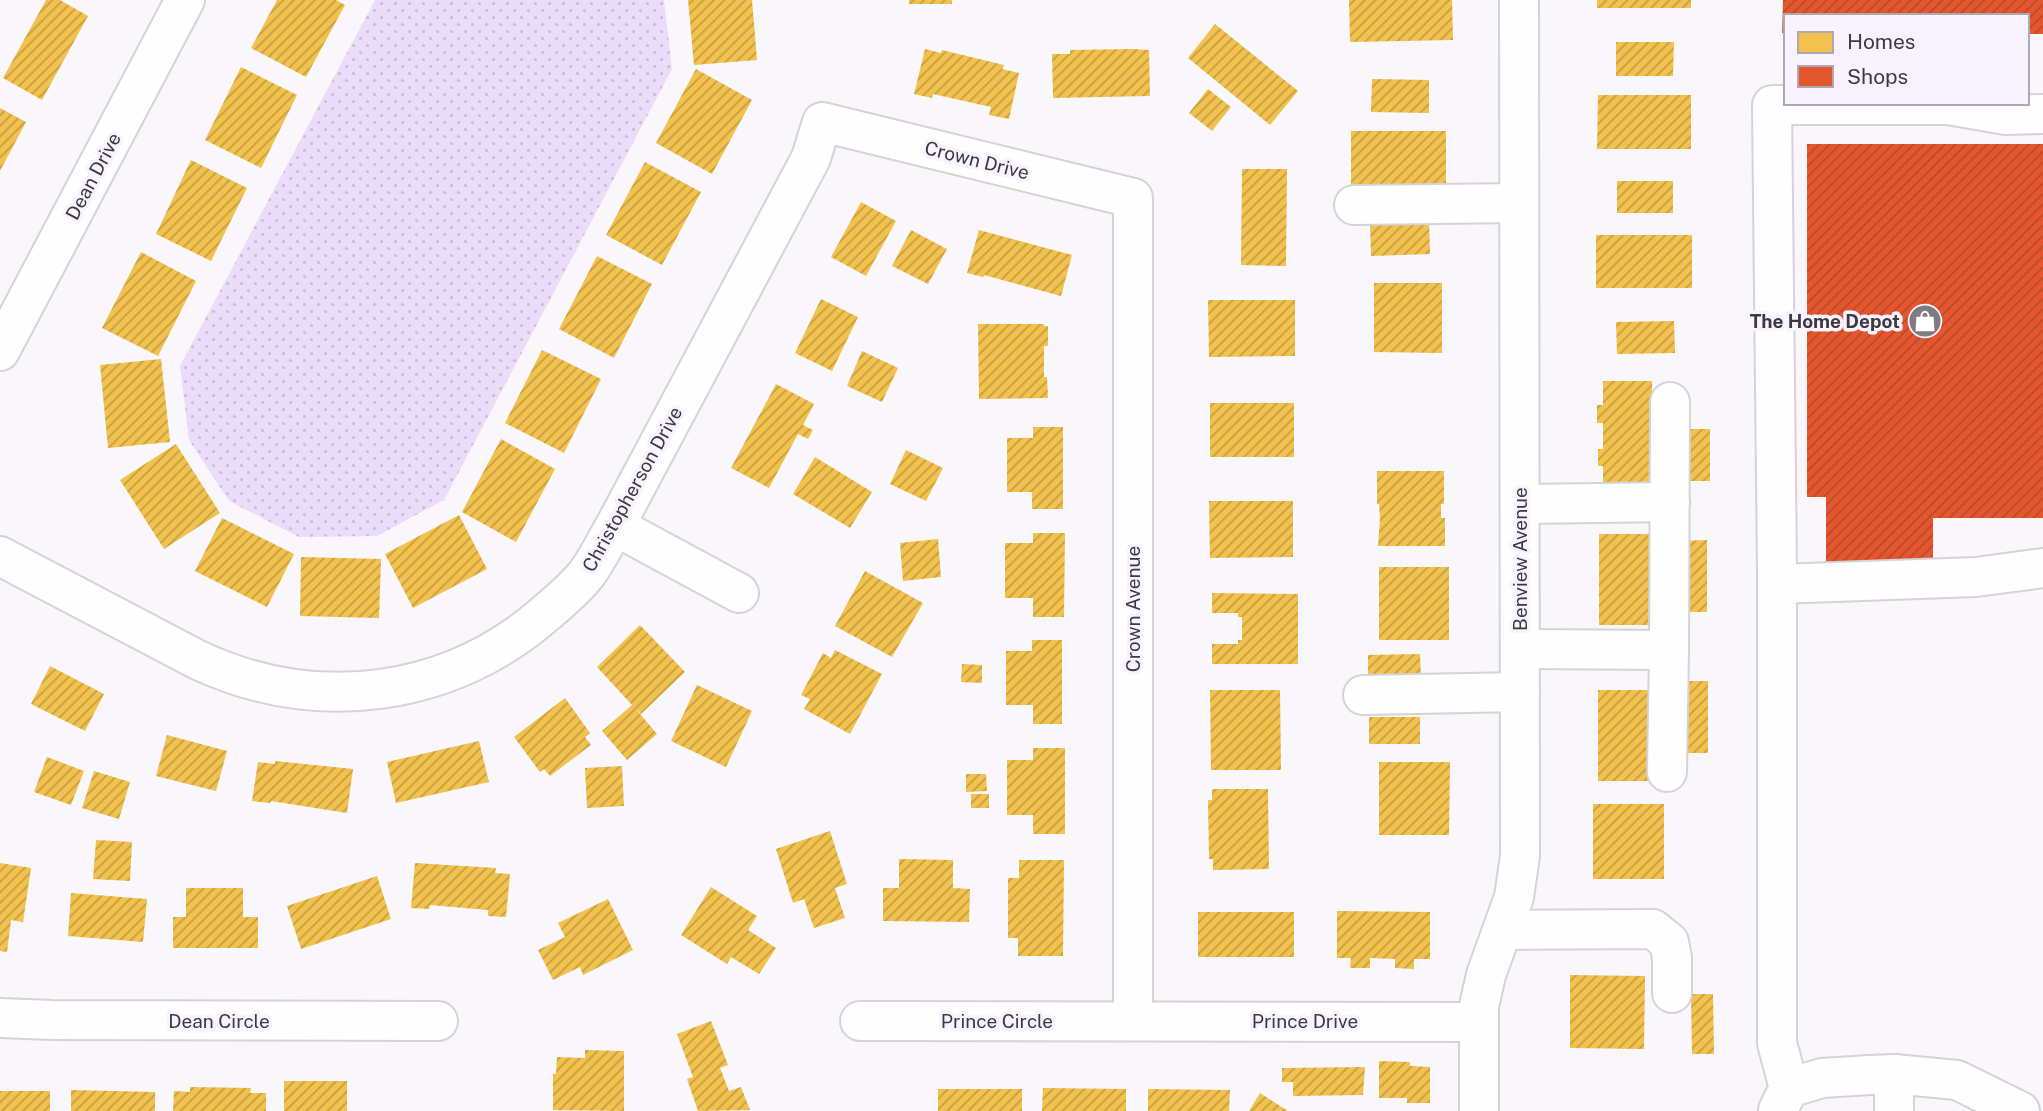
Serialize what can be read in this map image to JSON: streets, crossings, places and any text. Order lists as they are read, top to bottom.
{
  "streets": {
    "street": [
      "Crown Drive",
      "Dean Drive",
      "Christopherson Drive",
      "Benview Avenue",
      "Crown Avenue",
      "Dean Circle",
      "Prince Circle",
      "Prince Drive"
    ]
  },
  "crossings": [
    ["Crown Drive", "Christopherson Drive"],
    ["Crown Drive", "Crown Avenue"],
    ["Benview Avenue", "Prince Drive"],
    ["Crown Avenue", "Prince Circle"],
    ["Crown Avenue", "Prince Drive"],
    ["Prince Circle", "Prince Drive"]
  ],
  "places": {
    "shop": ["The Home Depot"]
  },
  "legend": ["Homes", "Shops"]
}
